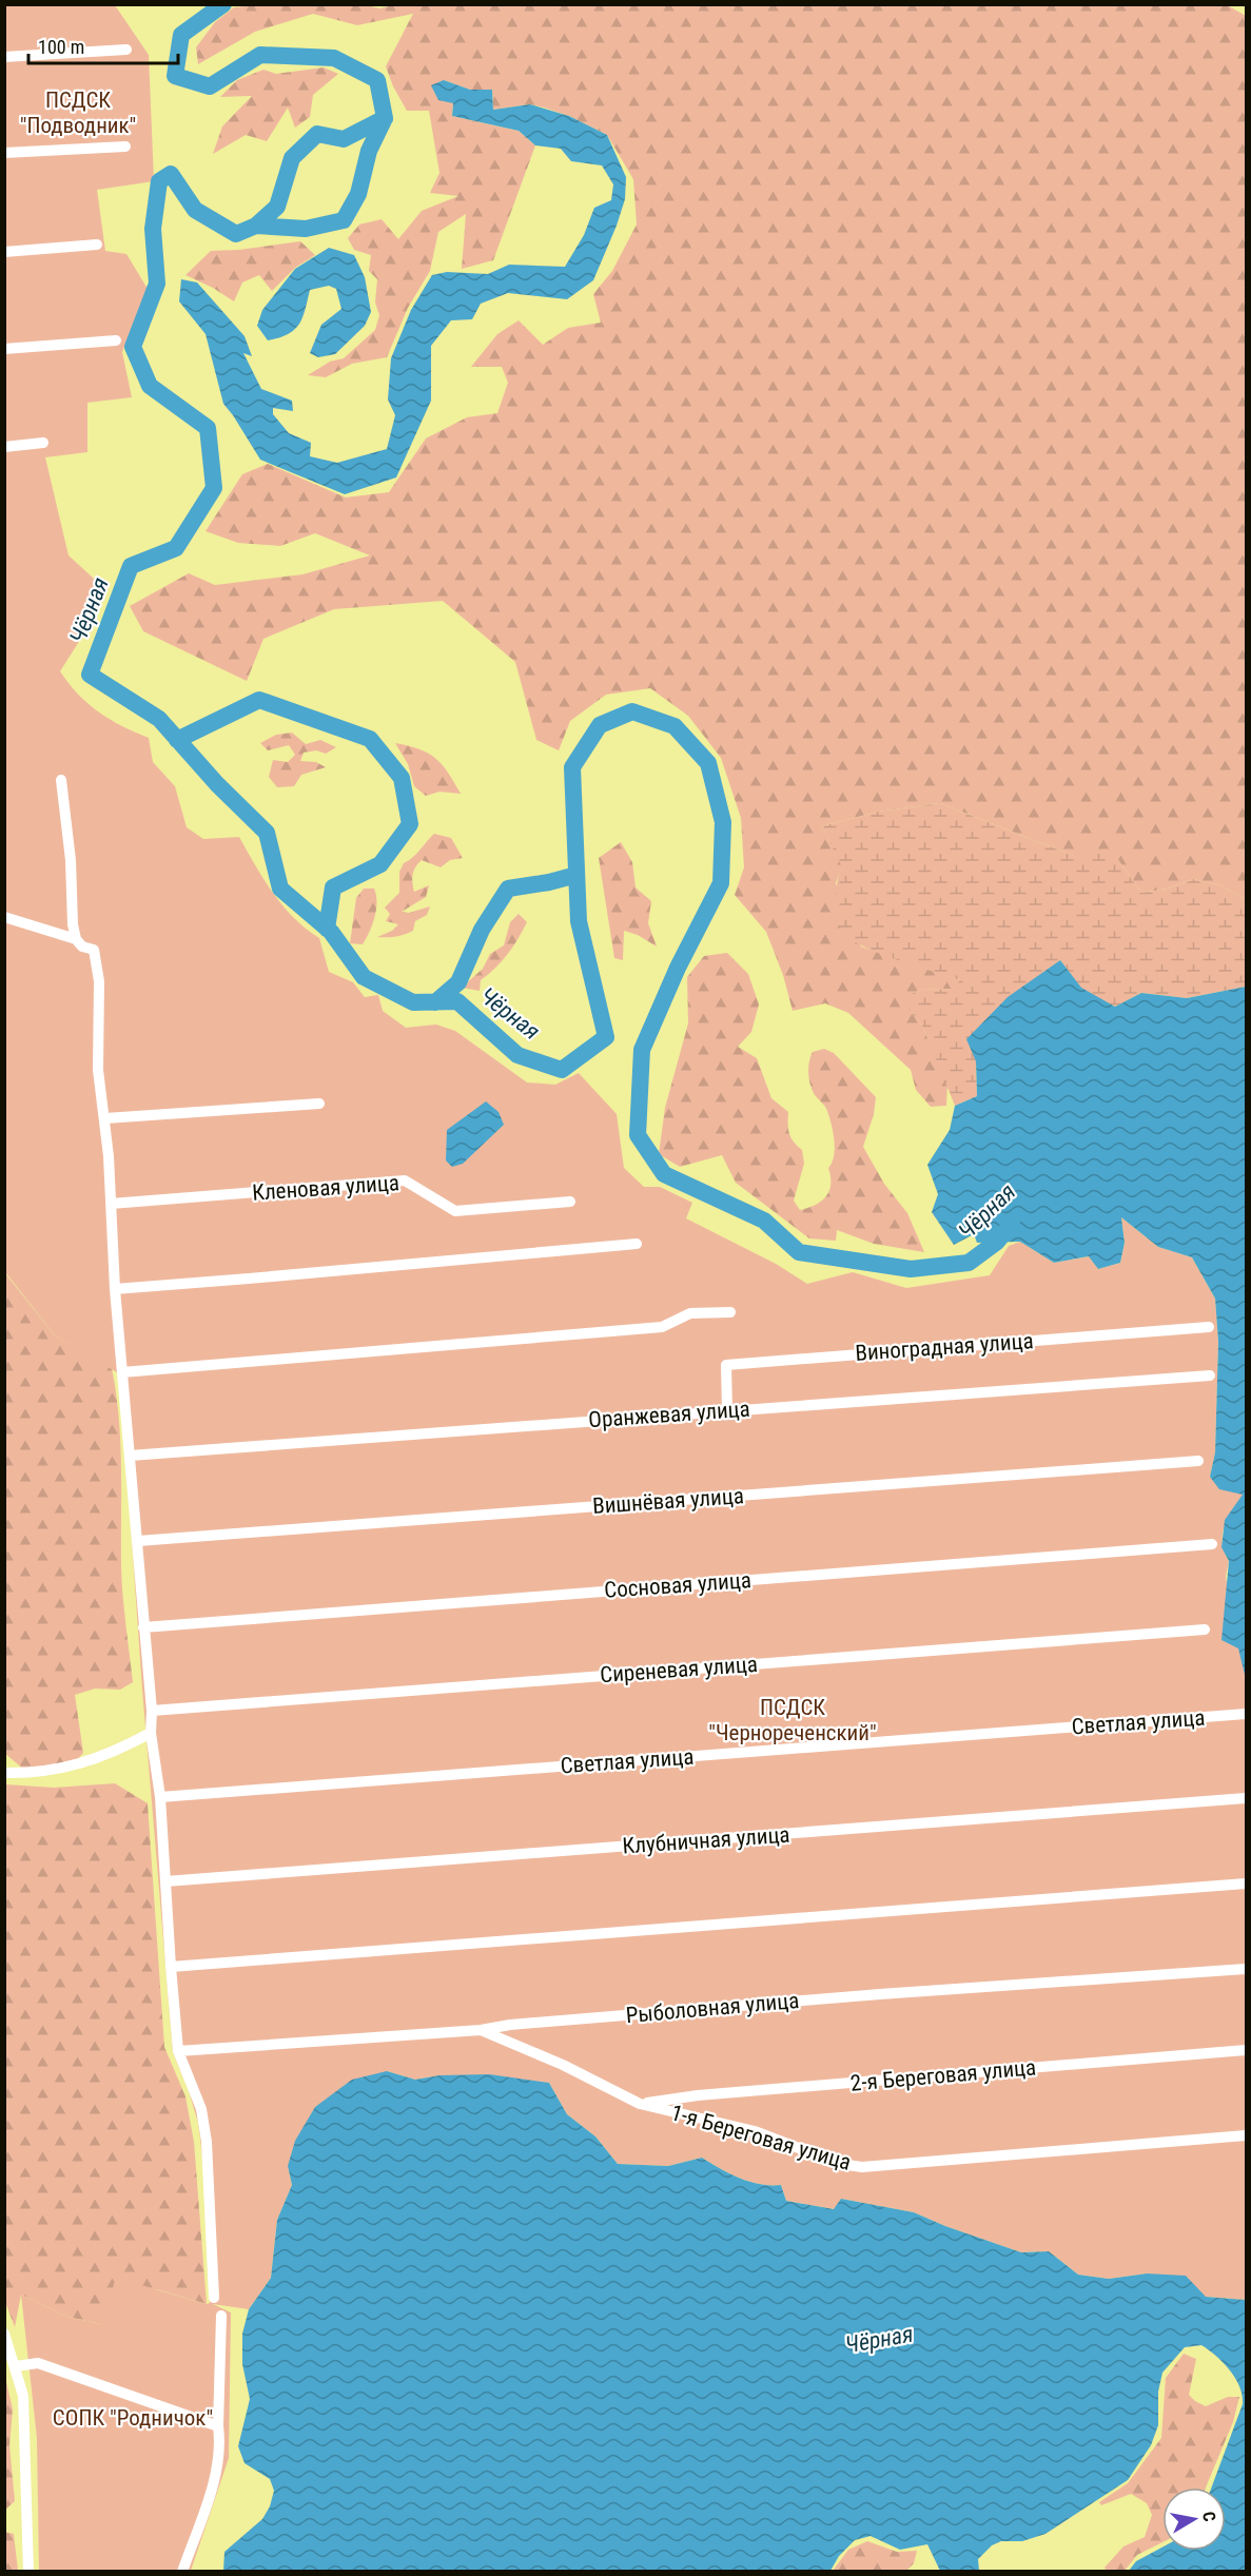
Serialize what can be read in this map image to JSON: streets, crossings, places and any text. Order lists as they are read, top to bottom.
{
  "streets": {
    "street": [
      "Кленовая улица",
      "Виноградная улица",
      "Оранжевая улица",
      "Вишнёвая улица",
      "Сосновая улица",
      "Сиреневая улица",
      "Светлая улица",
      "Клубничная улица",
      "Рыболовная улица",
      "2-я Береговая улица",
      "1-я Береговая улица"
    ]
  },
  "crossings": [
    ["Виноградная улица", "Оранжевая улица"],
    ["Рыболовная улица", "1-я Береговая улица"],
    ["2-я Береговая улица", "1-я Береговая улица"]
  ],
  "water": ["Чёрная"],
  "parks": ["ПСДСК \"Подводник\"", "ПСДСК \"Чернореченский\"", "СОПК \"Родничок\""],
  "scale_bar": "100 m",
  "north": "right"
}
